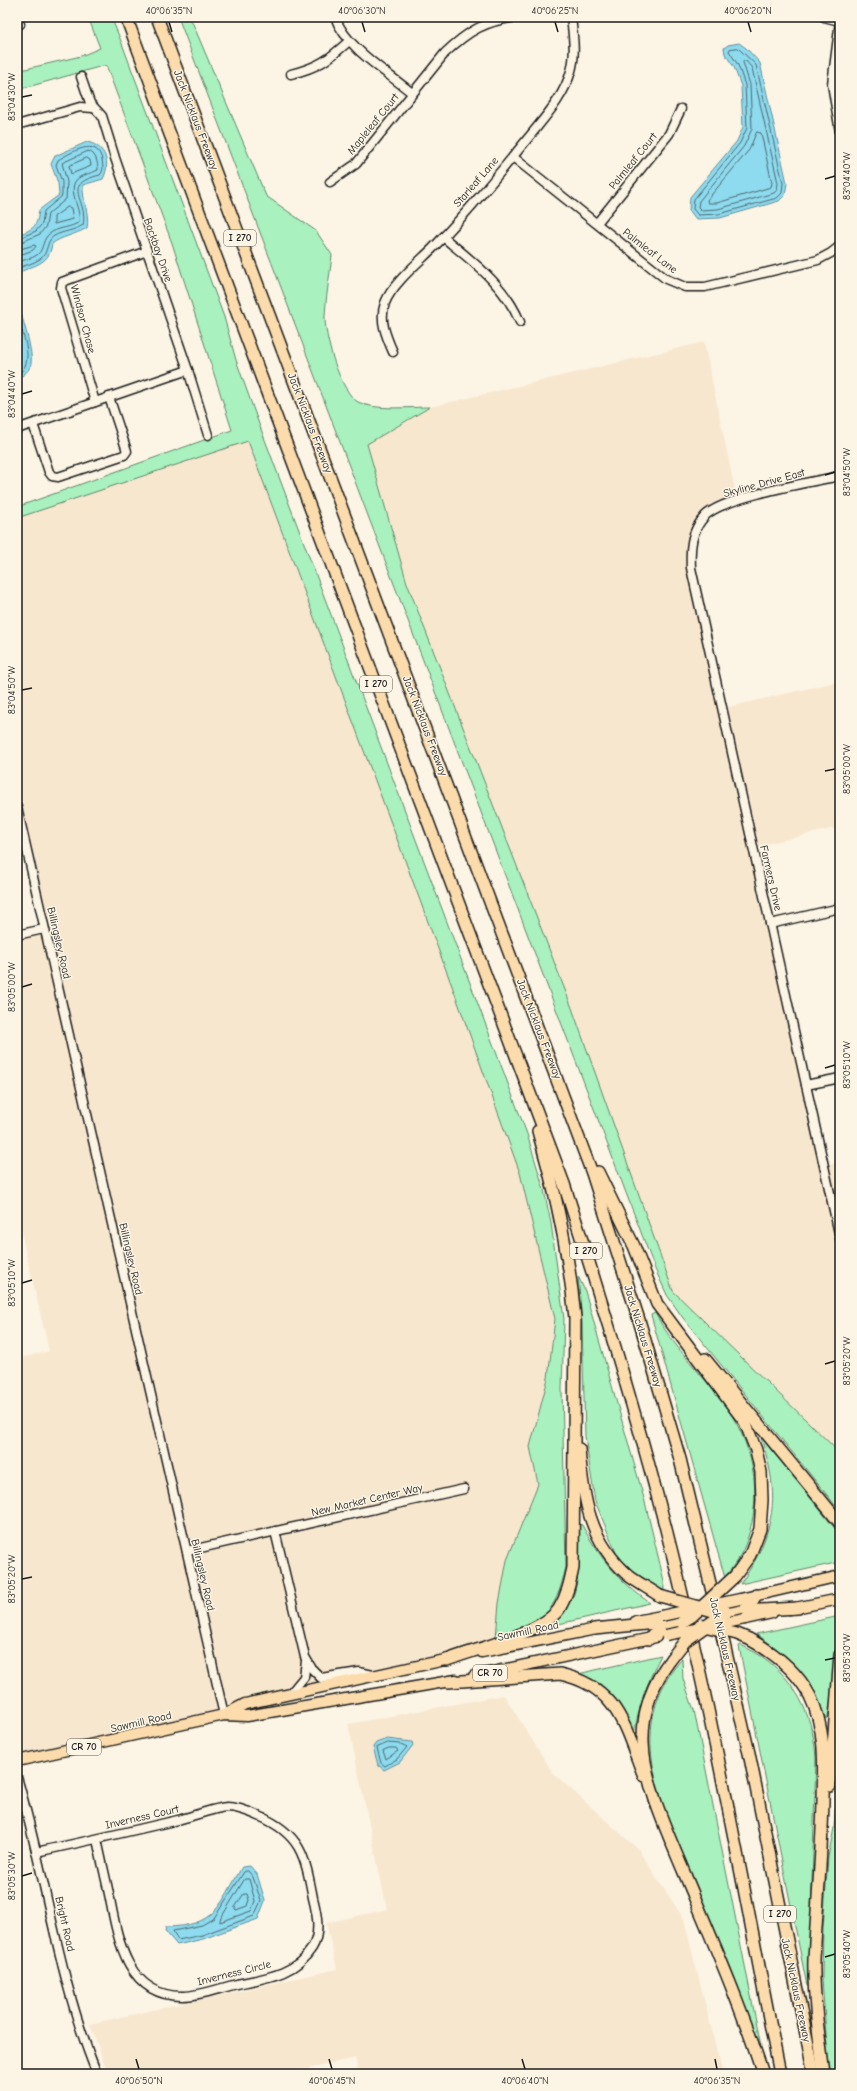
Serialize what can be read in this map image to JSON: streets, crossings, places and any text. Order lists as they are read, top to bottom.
{
  "streets": {
    "highway": ["Jack Nicklaus Freeway", "I 270"],
    "main road": ["Sawmill Road", "CR 70"],
    "street": [
      "Mapleleaf Court",
      "Palmleaf Court",
      "Starleaf Lane",
      "Backbay Drive",
      "Palmleaf Lane",
      "Windsor Chase",
      "Skyline Drive East",
      "Farmers Drive",
      "Billingsley Road",
      "New Market Center Way",
      "Inverness Court",
      "Bright Road",
      "Inverness Circle"
    ]
  },
  "crossings": [
    ["Palmleaf Court", "Palmleaf Lane"],
    ["Starleaf Lane", "Palmleaf Lane"],
    ["Backbay Drive", "Windsor Chase"],
    ["Skyline Drive East", "Farmers Drive"],
    ["Billingsley Road", "New Market Center Way"],
    ["Billingsley Road", "Sawmill Road"],
    ["Inverness Court", "Bright Road"],
    ["Inverness Court", "Inverness Circle"]
  ],
  "coordinates": [
    "40°06'35\"N",
    "40°06'30\"N",
    "40°06'25\"N",
    "40°06'20\"N",
    "83°04'30\"W",
    "83°04'40\"W",
    "83°04'50\"W",
    "83°05'00\"W",
    "83°05'10\"W",
    "83°05'20\"W",
    "83°05'30\"W",
    "83°05'40\"W",
    "40°06'50\"N",
    "40°06'45\"N",
    "40°06'40\"N"
  ]
}
